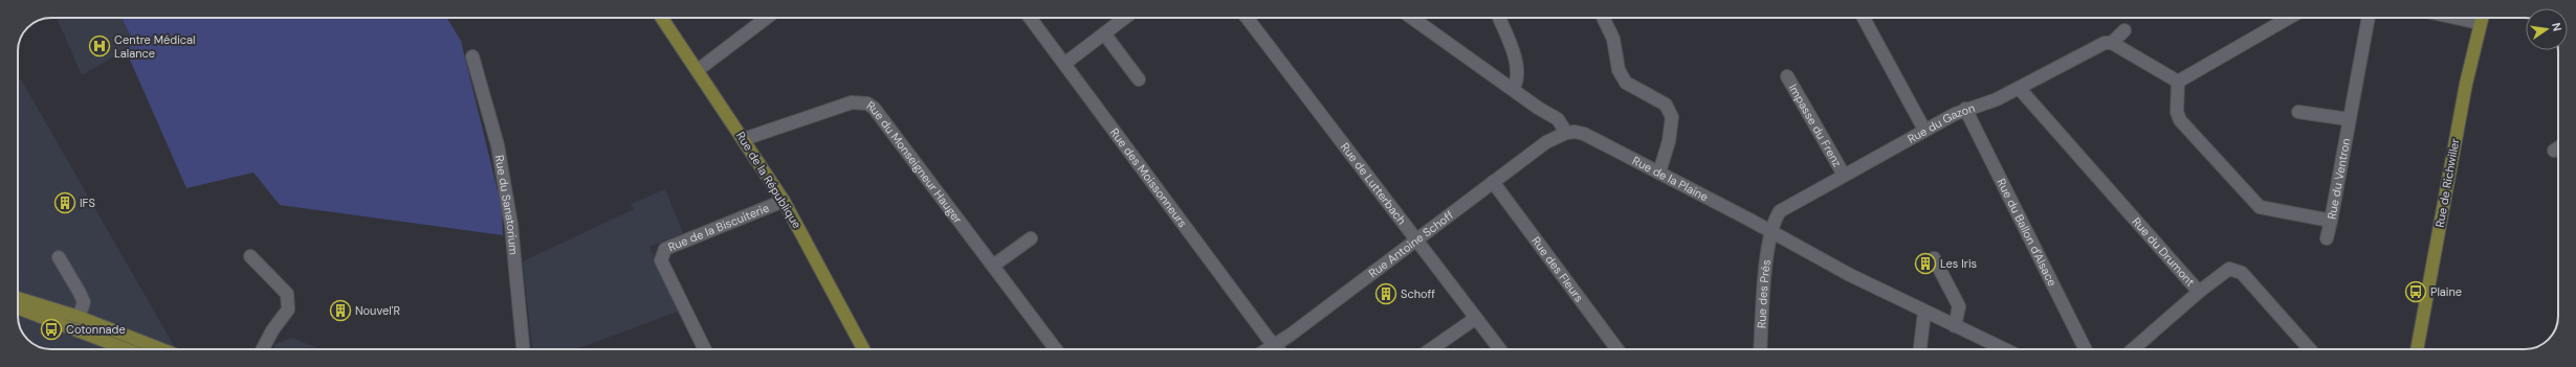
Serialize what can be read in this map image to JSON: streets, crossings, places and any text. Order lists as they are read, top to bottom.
{
  "streets": {
    "main road": ["Rue de la République", "Rue de Richwiller"],
    "street": [
      "Rue du Gazon",
      "Impasse du Frenz",
      "Rue du Monseigneur Hauger",
      "Rue du Ventron",
      "Rue des Moissonneurs",
      "Rue de la Plaine",
      "Rue de Lutterbach",
      "Rue du Sanatorium",
      "Rue de la Biscuiterie",
      "Rue du Ballon d'Alsace",
      "Rue Antoine Schoff",
      "Rue du Drumont",
      "Rue des Fleurs",
      "Rue des Prés"
    ]
  },
  "crossings": [
    ["Rue du Gazon", "Impasse du Frenz"],
    ["Rue du Gazon", "Rue de la Plaine"],
    ["Rue du Gazon", "Rue du Ballon d'Alsace"],
    ["Rue du Gazon", "Rue du Drumont"],
    ["Rue du Gazon", "Rue des Prés"],
    ["Rue du Monseigneur Hauger", "Rue de la République"],
    ["Rue des Moissonneurs", "Rue Antoine Schoff"],
    ["Rue de la Plaine", "Rue Antoine Schoff"],
    ["Rue de la Plaine", "Rue des Prés"],
    ["Rue de la République", "Rue de la Biscuiterie"],
    ["Rue de Lutterbach", "Rue Antoine Schoff"],
    ["Rue Antoine Schoff", "Rue des Fleurs"]
  ],
  "places": {
    "hospital": ["Centre Médical Lalance"],
    "building": [
      "IFS",
      "Les Iris",
      "Schoff",
      "Nouvel'R"
    ],
    "bus stop": ["Plaine", "Cotonnade"]
  },
  "north": "right"
}
